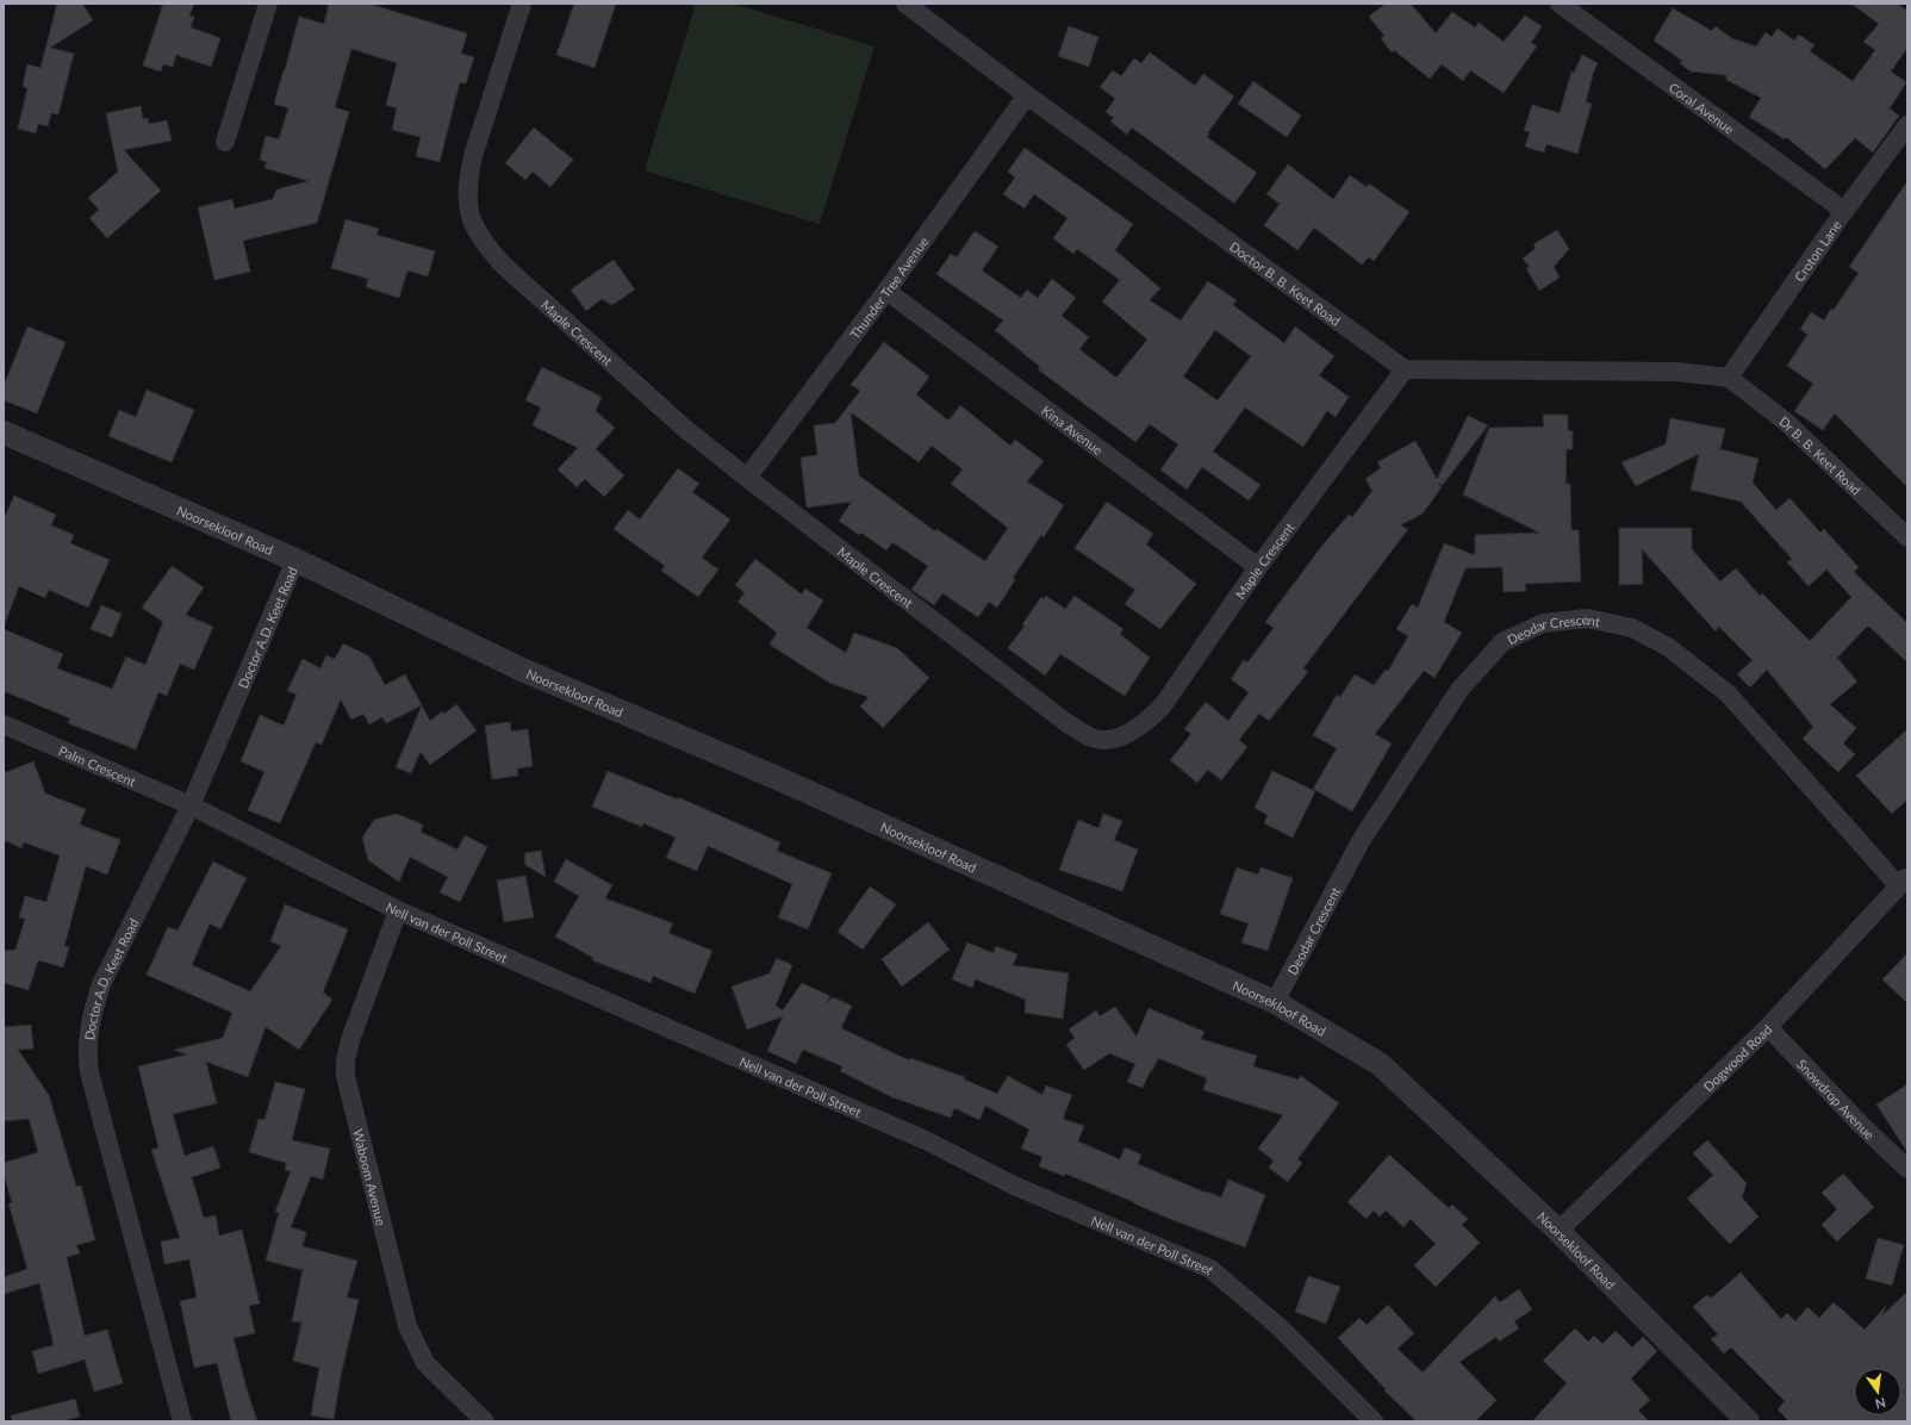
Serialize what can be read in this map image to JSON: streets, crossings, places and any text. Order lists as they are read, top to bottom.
{
  "streets": {
    "street": [
      "Coral Avenue",
      "Croton Lane",
      "Doctor B. B. Keet Road",
      "Thunder Tree Avenue",
      "Maple Crescent",
      "Kina Avenue",
      "Dr B. B. Keet Road",
      "Noorsekloof Road",
      "Doctor A.D. Keet Road",
      "Deodar Crescent",
      "Palm Crescent",
      "Nell van der Poll Street",
      "Dogwood Road",
      "Snowdrop Avenue",
      "Waboom Avenue"
    ]
  },
  "crossings": [
    ["Coral Avenue", "Croton Lane"],
    ["Croton Lane", "Dr B. B. Keet Road"],
    ["Doctor B. B. Keet Road", "Thunder Tree Avenue"],
    ["Doctor B. B. Keet Road", "Maple Crescent"],
    ["Thunder Tree Avenue", "Maple Crescent"],
    ["Thunder Tree Avenue", "Kina Avenue"],
    ["Maple Crescent", "Kina Avenue"],
    ["Noorsekloof Road", "Doctor A.D. Keet Road"],
    ["Noorsekloof Road", "Deodar Crescent"],
    ["Noorsekloof Road", "Dogwood Road"],
    ["Doctor A.D. Keet Road", "Palm Crescent"],
    ["Doctor A.D. Keet Road", "Nell van der Poll Street"],
    ["Deodar Crescent", "Dogwood Road"],
    ["Palm Crescent", "Nell van der Poll Street"],
    ["Nell van der Poll Street", "Waboom Avenue"],
    ["Dogwood Road", "Snowdrop Avenue"]
  ],
  "north": "bottom"
}
